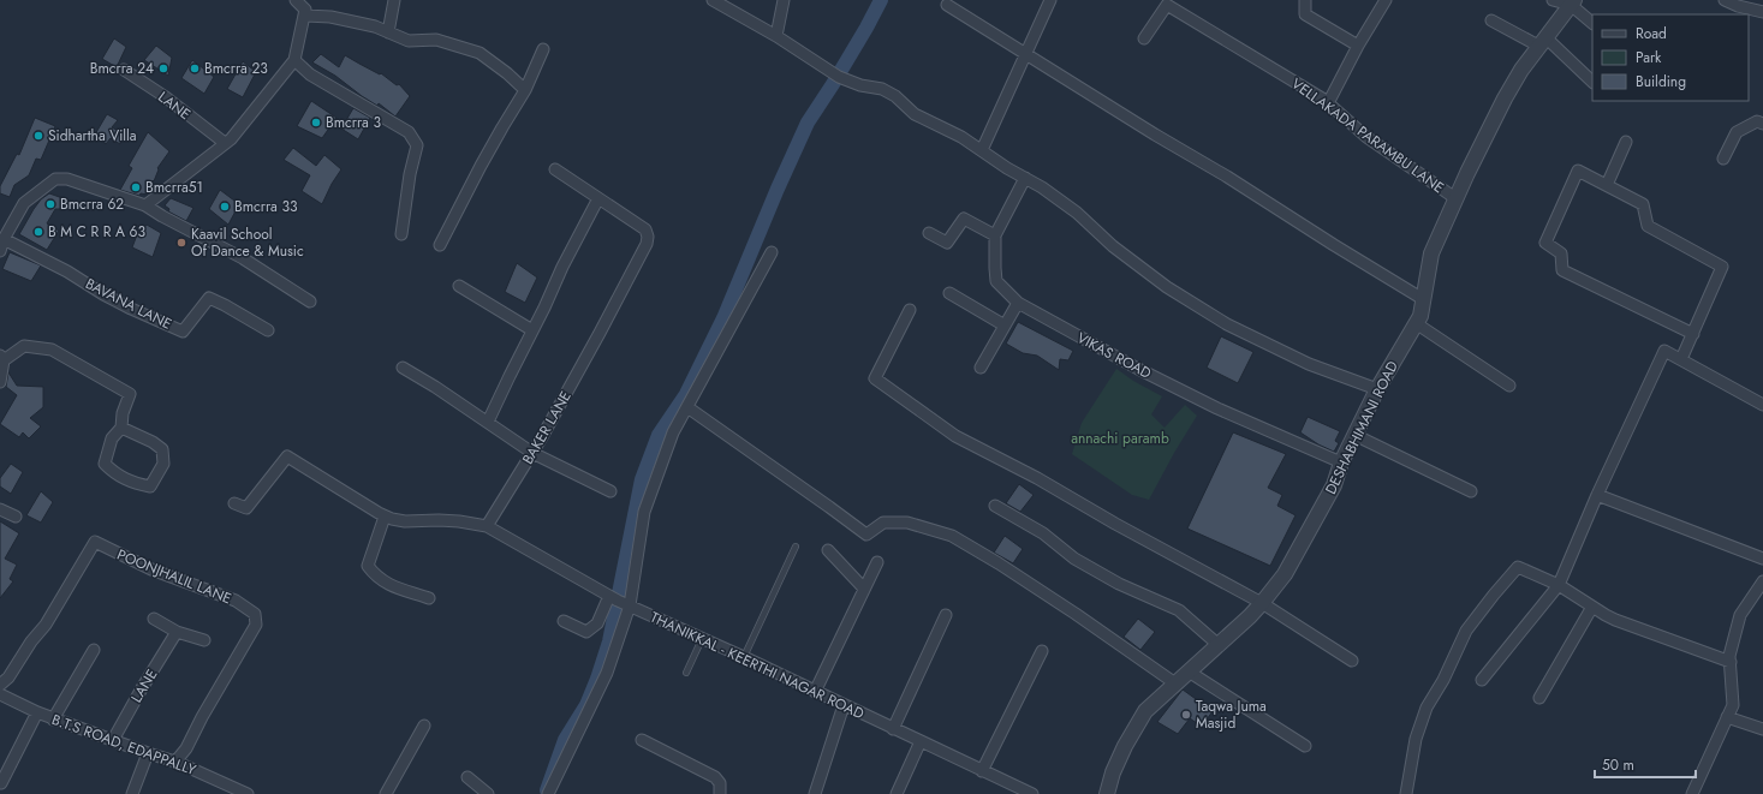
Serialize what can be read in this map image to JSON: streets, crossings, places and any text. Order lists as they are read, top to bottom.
{
  "streets": {
    "street": [
      "LANE",
      "VELLAKADA PARAMBU LANE",
      "BAVANA LANE",
      "VIKAS ROAD",
      "BAKER LANE",
      "DESHABHIMANI ROAD",
      "POONJHALIL LANE",
      "THANIKKAL - KEERTHI NAGAR ROAD",
      "B.T.S ROAD, EDAPPALLY"
    ]
  },
  "crossings": [
    ["LANE", "B.T.S ROAD, EDAPPALLY"],
    ["VELLAKADA PARAMBU LANE", "DESHABHIMANI ROAD"],
    ["VIKAS ROAD", "DESHABHIMANI ROAD"],
    ["BAKER LANE", "THANIKKAL - KEERTHI NAGAR ROAD"],
    ["POONJHALIL LANE", "B.T.S ROAD, EDAPPALLY"]
  ],
  "parks": ["annachi paramb"],
  "places": [
    "Bmcrra 24",
    "Bmcrra 23",
    "Bmcrra 3",
    "Sidhartha Villa",
    "Bmcrra51",
    "Bmcrra 62",
    "Bmcrra 33",
    "B M C R R A 63",
    "Kaavil School Of Dance & Music",
    "Taqwa Juma Masjid"
  ],
  "legend": ["Road", "Park", "Building"],
  "scale_bar": "50 m"
}
